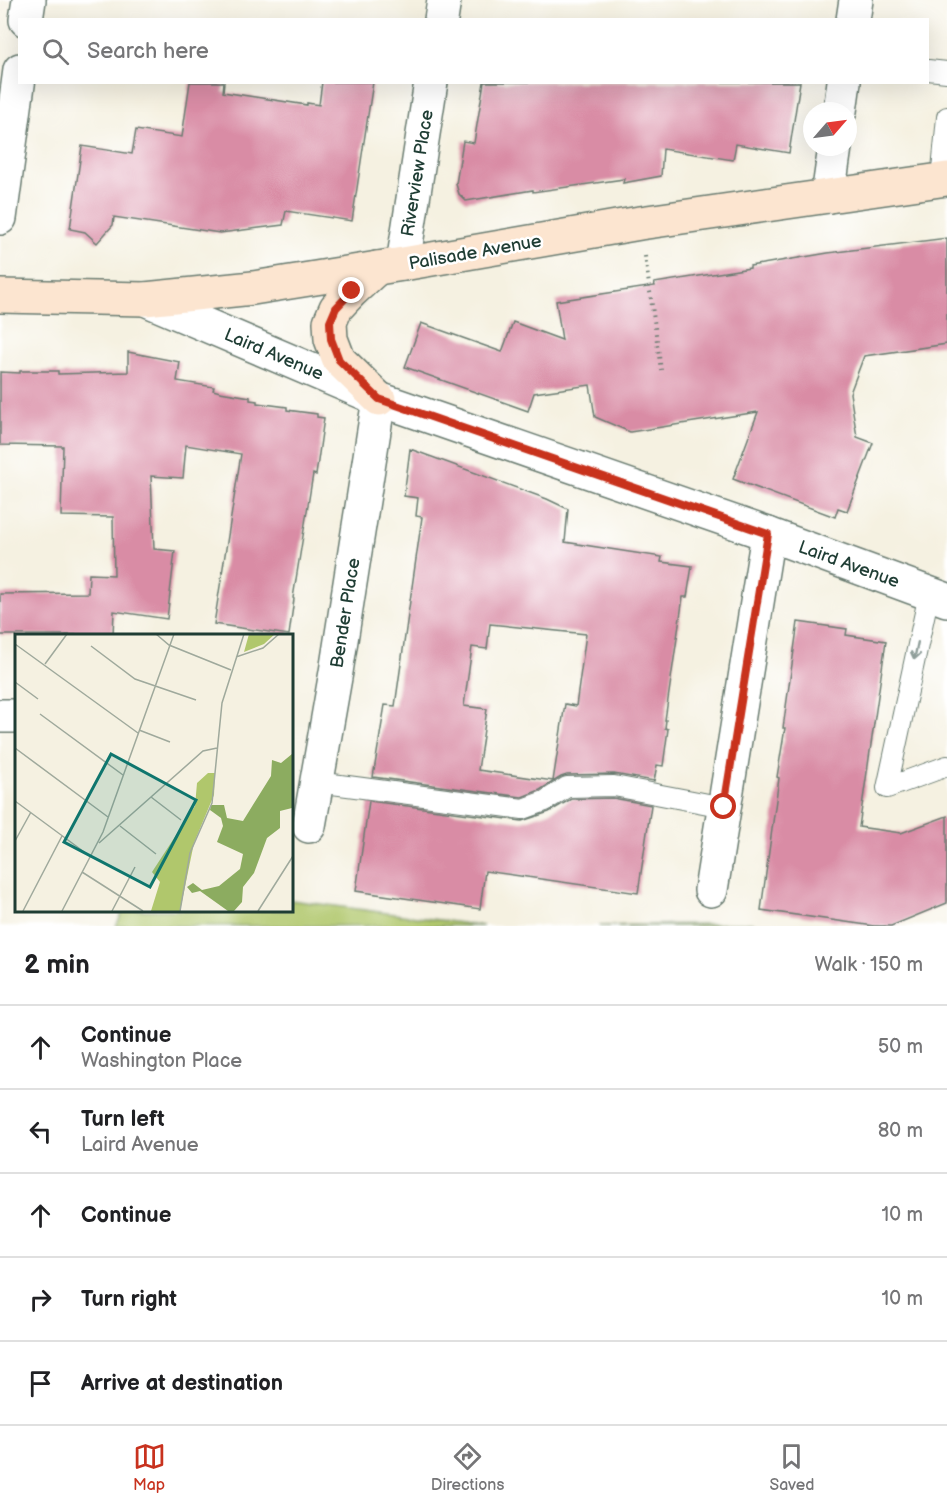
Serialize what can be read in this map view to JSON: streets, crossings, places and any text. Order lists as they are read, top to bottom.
{
  "streets": {
    "main road": ["Palisade Avenue"],
    "street": ["Riverview Place", "Laird Avenue", "Bender Place"]
  },
  "crossings": [
    ["Riverview Place", "Palisade Avenue"],
    ["Palisade Avenue", "Laird Avenue"],
    ["Laird Avenue", "Bender Place"]
  ],
  "north": "top right",
  "page": {
    "search": "Search here",
    "heading": ["2 min", "Walk · 150 m"],
    "list": [
      ["Continue", "Washington Place", "50 m"],
      ["Turn left", "Laird Avenue", "80 m"],
      ["Continue", "10 m"],
      ["Turn right", "10 m"],
      "Arrive at destination"
    ],
    "nav": ["Map", "Directions", "Saved"]
  }
}
